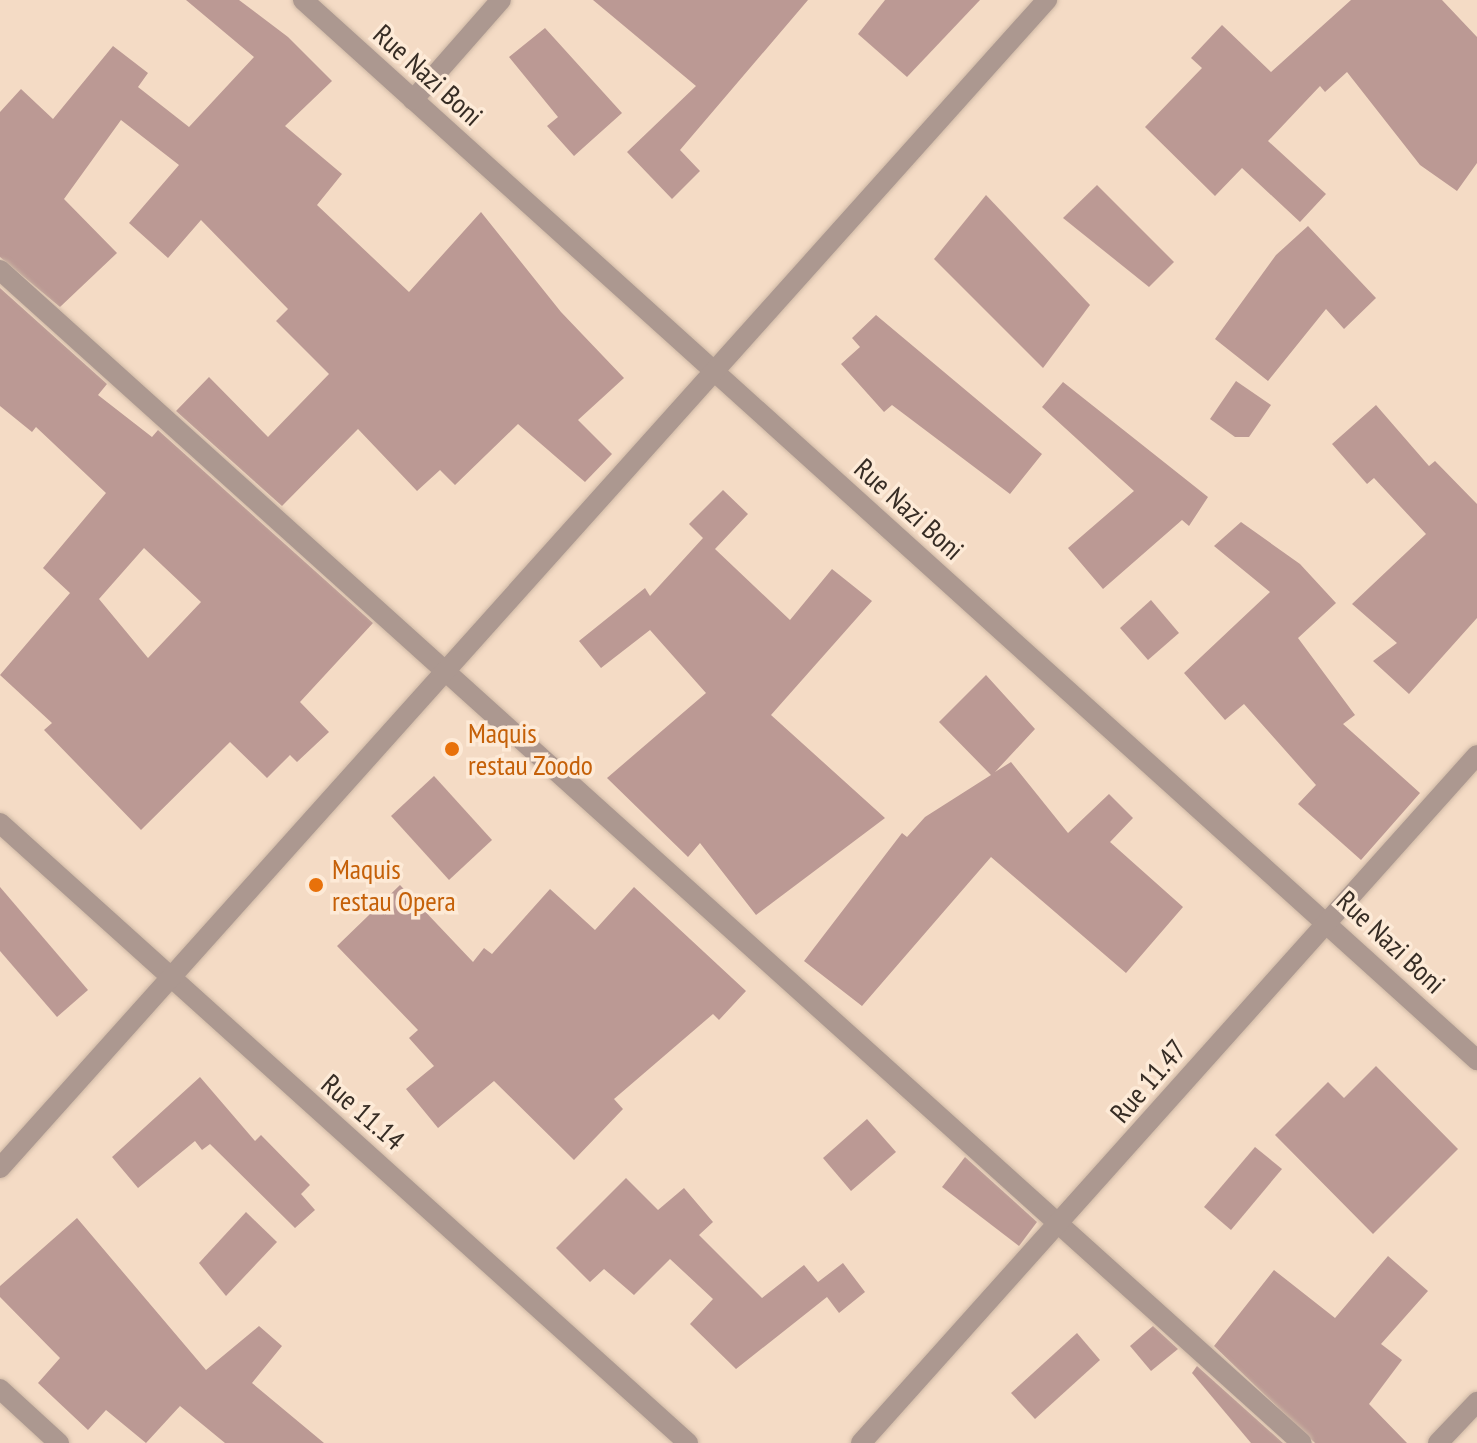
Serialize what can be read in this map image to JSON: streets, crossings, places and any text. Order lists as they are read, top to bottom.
{
  "streets": {
    "street": ["Rue Nazi Boni", "Rue 11.47", "Rue 11.14"]
  },
  "crossings": [
    ["Rue Nazi Boni", "Rue 11.47"]
  ],
  "places": ["Maquis restau Zoodo", "Maquis restau Opera"]
}
